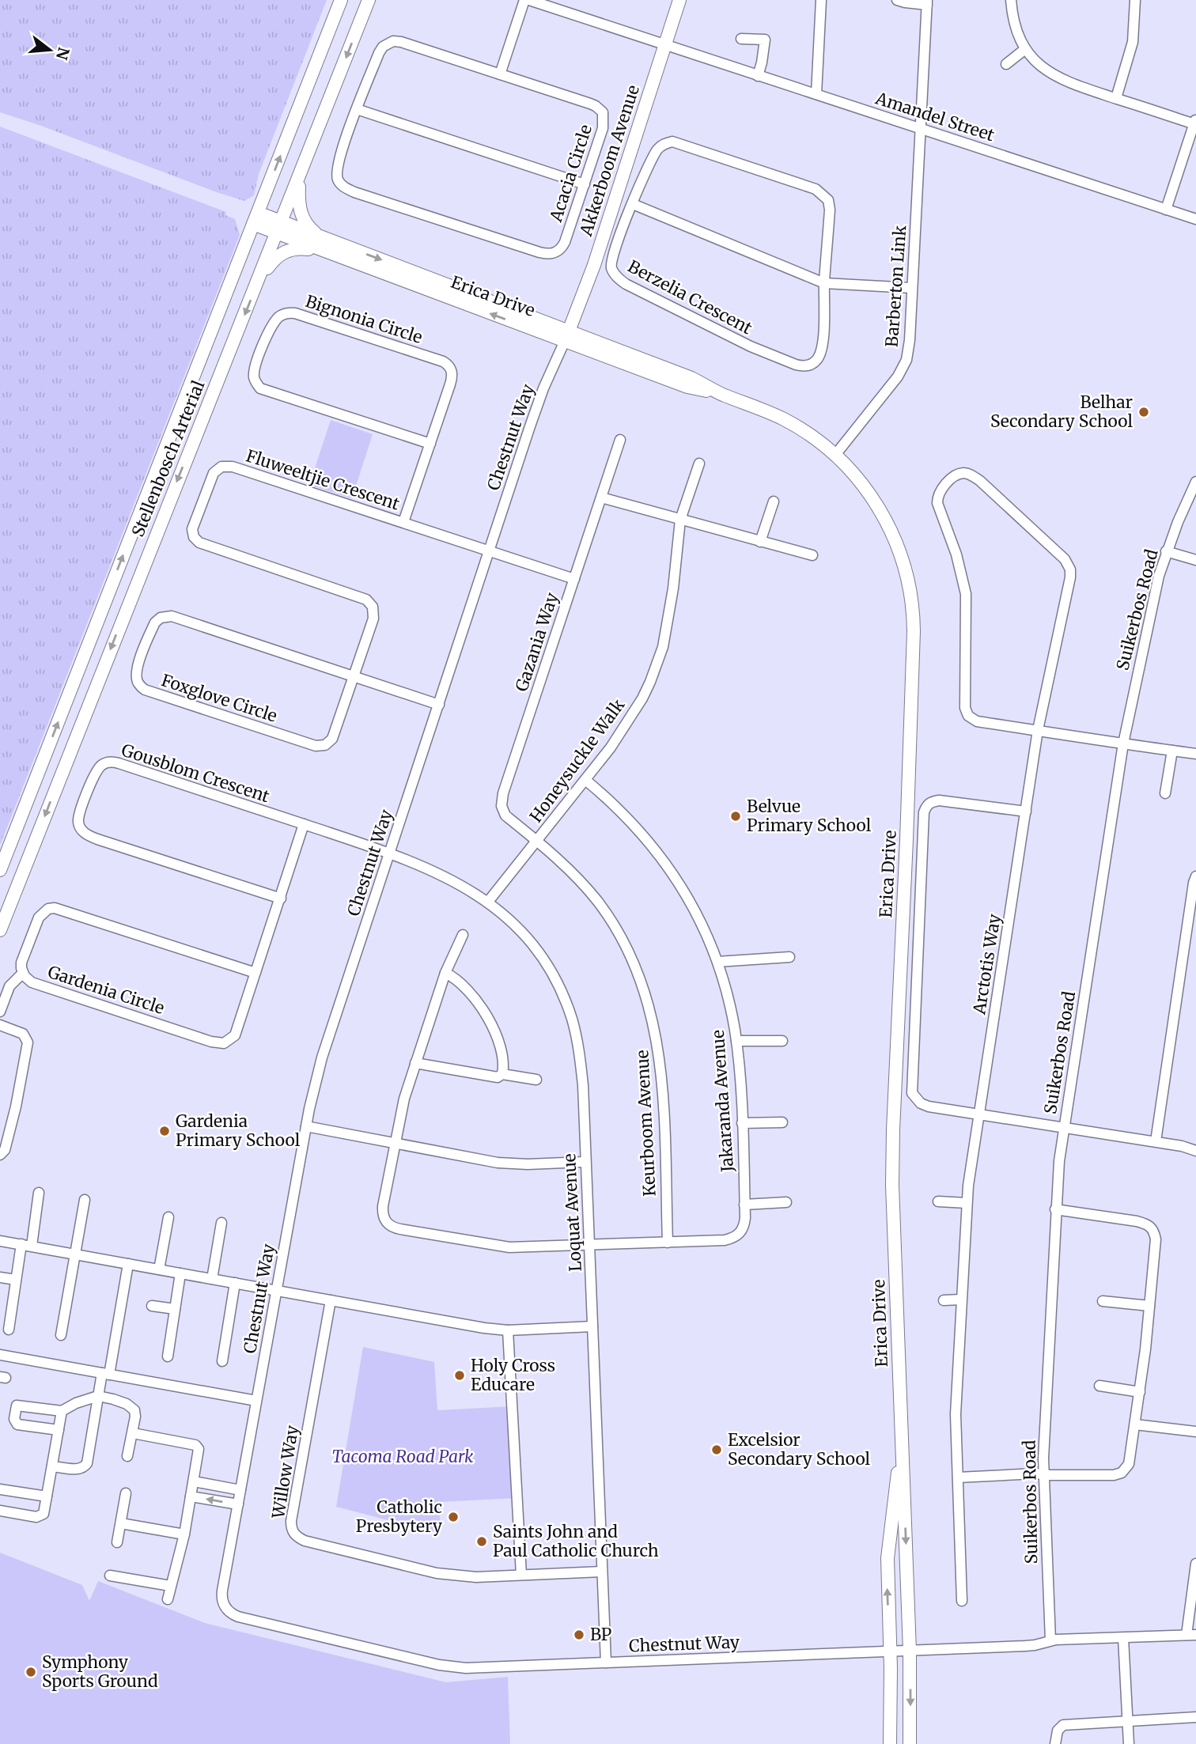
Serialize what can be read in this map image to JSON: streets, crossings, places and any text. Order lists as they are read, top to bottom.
{
  "streets": {
    "main road": ["Akkerboom Avenue", "Erica Drive", "Stellenbosch Arterial"],
    "street": [
      "Amandel Street",
      "Acacia Circle",
      "Barberton Link",
      "Berzelia Crescent",
      "Bignonia Circle",
      "Chestnut Way",
      "Fluweeltjie Crescent",
      "Suikerbos Road",
      "Gazania Way",
      "Foxglove Circle",
      "Honeysuckle Walk",
      "Gousblom Crescent",
      "Arctotis Way",
      "Gardenia Circle",
      "Jakaranda Avenue",
      "Keurboom Avenue",
      "Loquat Avenue",
      "Willow Way"
    ]
  },
  "crossings": [
    ["Amandel Street", "Akkerboom Avenue"],
    ["Amandel Street", "Barberton Link"],
    ["Akkerboom Avenue", "Erica Drive"],
    ["Akkerboom Avenue", "Chestnut Way"],
    ["Barberton Link", "Erica Drive"],
    ["Erica Drive", "Chestnut Way"],
    ["Erica Drive", "Stellenbosch Arterial"],
    ["Bignonia Circle", "Fluweeltjie Crescent"],
    ["Chestnut Way", "Fluweeltjie Crescent"],
    ["Chestnut Way", "Suikerbos Road"],
    ["Chestnut Way", "Foxglove Circle"],
    ["Chestnut Way", "Gousblom Crescent"],
    ["Chestnut Way", "Loquat Avenue"],
    ["Fluweeltjie Crescent", "Gazania Way"],
    ["Fluweeltjie Crescent", "Foxglove Circle"],
    ["Gazania Way", "Honeysuckle Walk"],
    ["Gazania Way", "Keurboom Avenue"],
    ["Honeysuckle Walk", "Jakaranda Avenue"],
    ["Honeysuckle Walk", "Keurboom Avenue"],
    ["Honeysuckle Walk", "Loquat Avenue"],
    ["Gousblom Crescent", "Gardenia Circle"],
    ["Gousblom Crescent", "Loquat Avenue"],
    ["Jakaranda Avenue", "Keurboom Avenue"],
    ["Loquat Avenue", "Willow Way"]
  ],
  "parks": ["Tacoma Road Park"],
  "places": [
    "Belhar Secondary School",
    "Belvue Primary School",
    "Gardenia Primary School",
    "Holy Cross Educare",
    "Excelsior Secondary School",
    "Catholic Presbytery",
    "Saints John and Paul Catholic Church",
    "BP",
    "Symphony Sports Ground"
  ],
  "north": "right"
}
